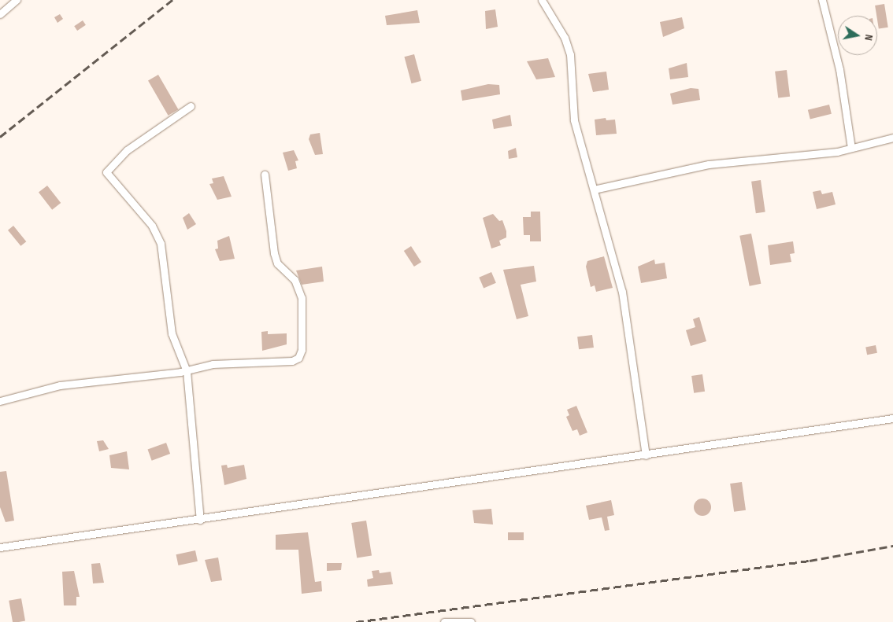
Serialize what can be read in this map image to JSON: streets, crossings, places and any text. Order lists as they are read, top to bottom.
{
  "north": "right"
}
